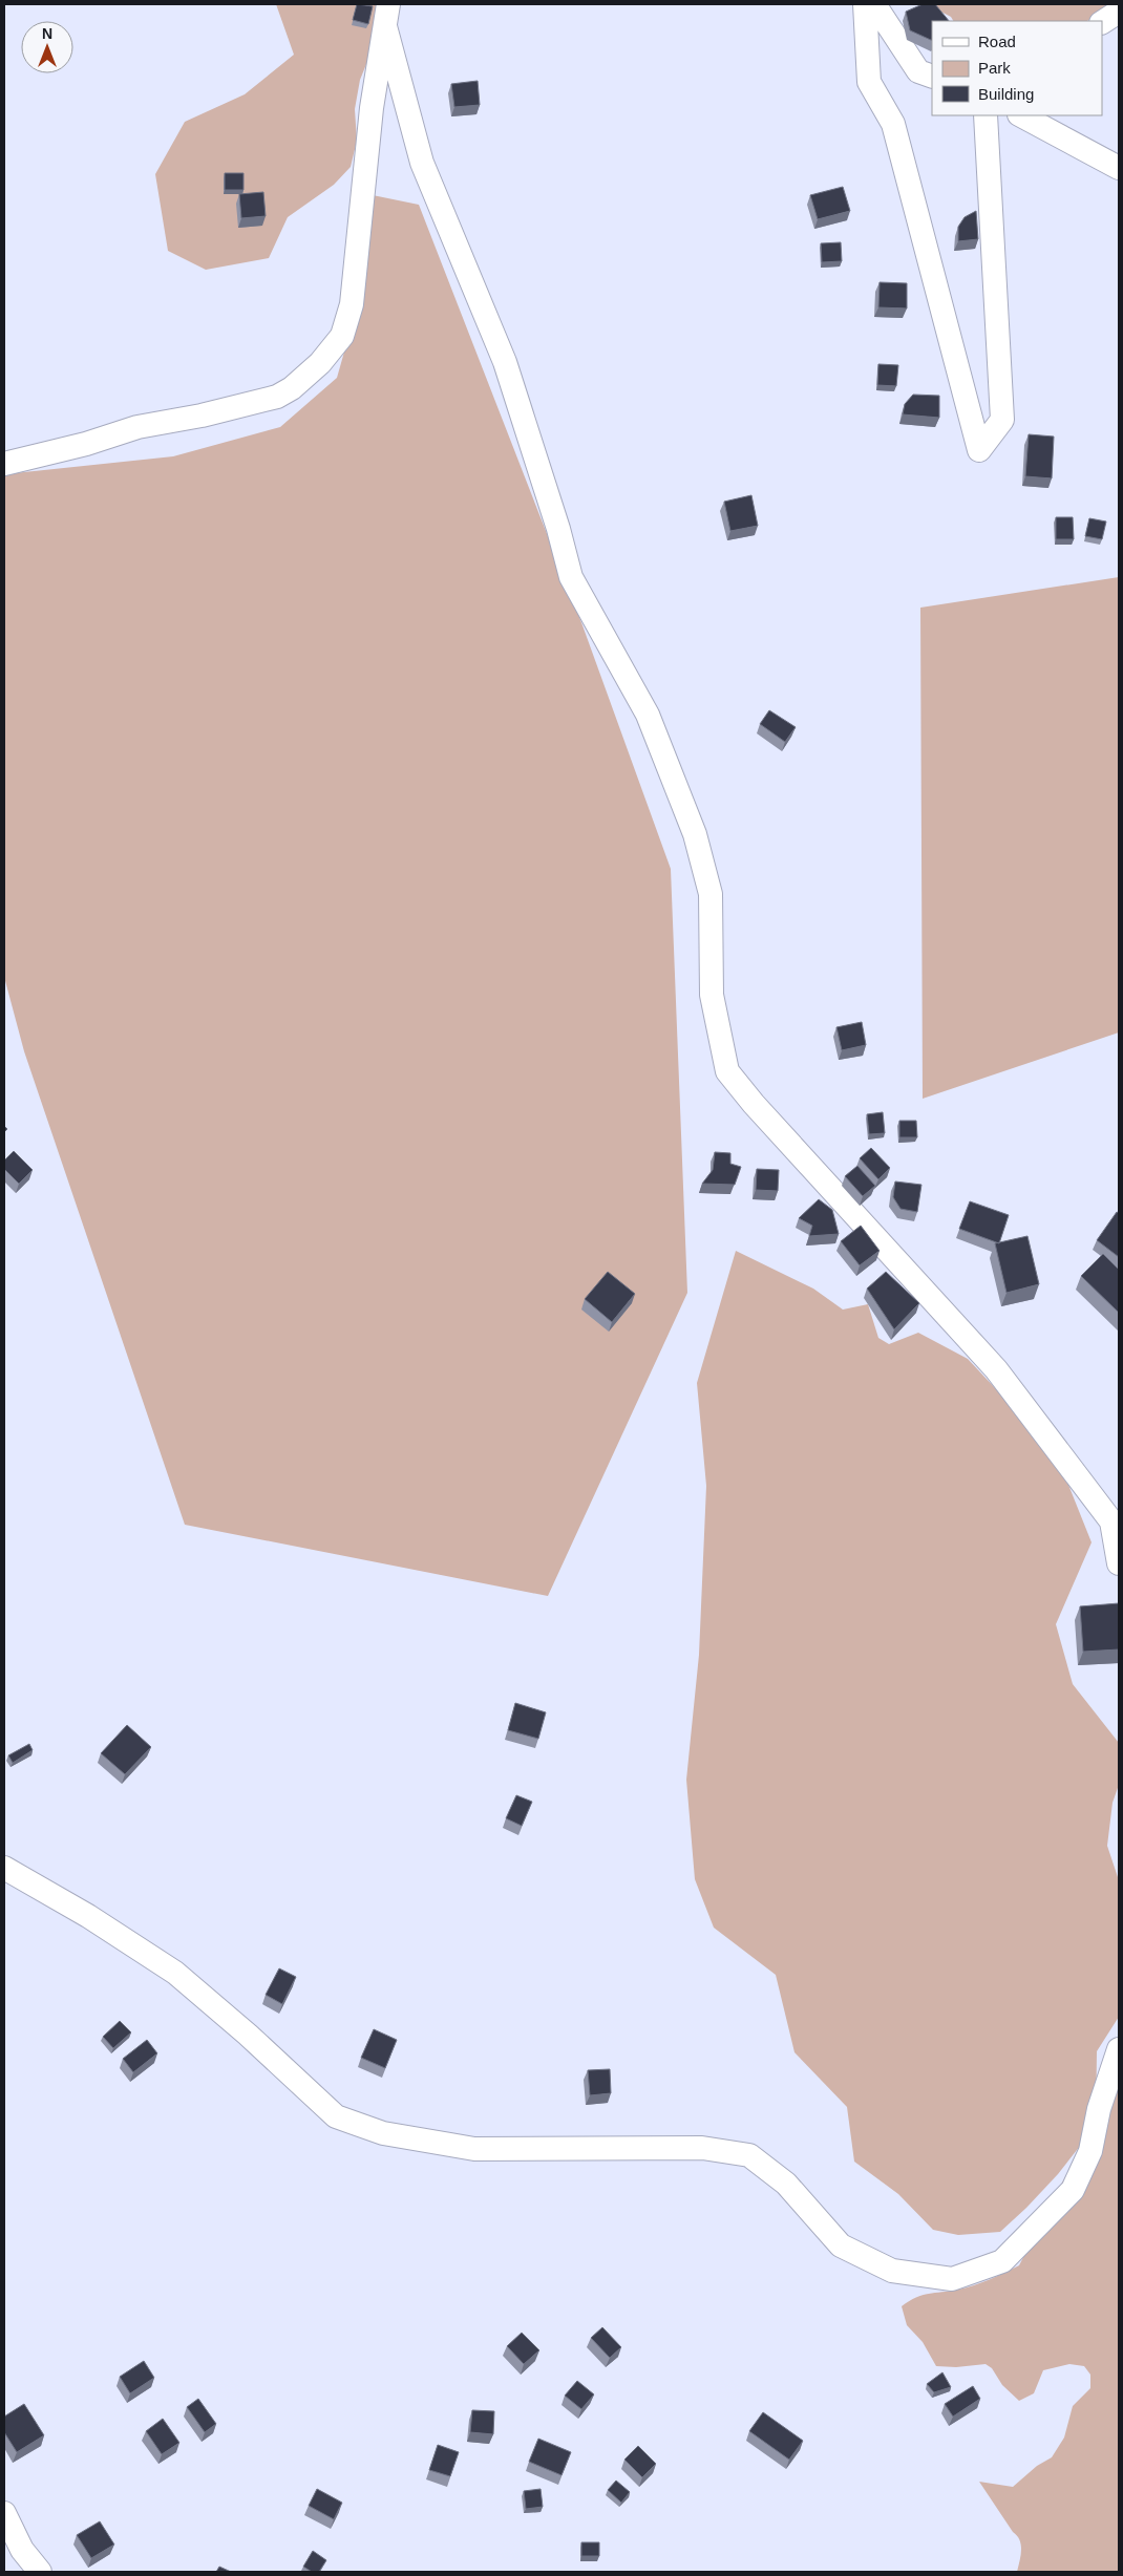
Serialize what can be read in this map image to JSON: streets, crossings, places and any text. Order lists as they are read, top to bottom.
{
  "legend": ["Road", "Park", "Building"],
  "north": "top"
}
